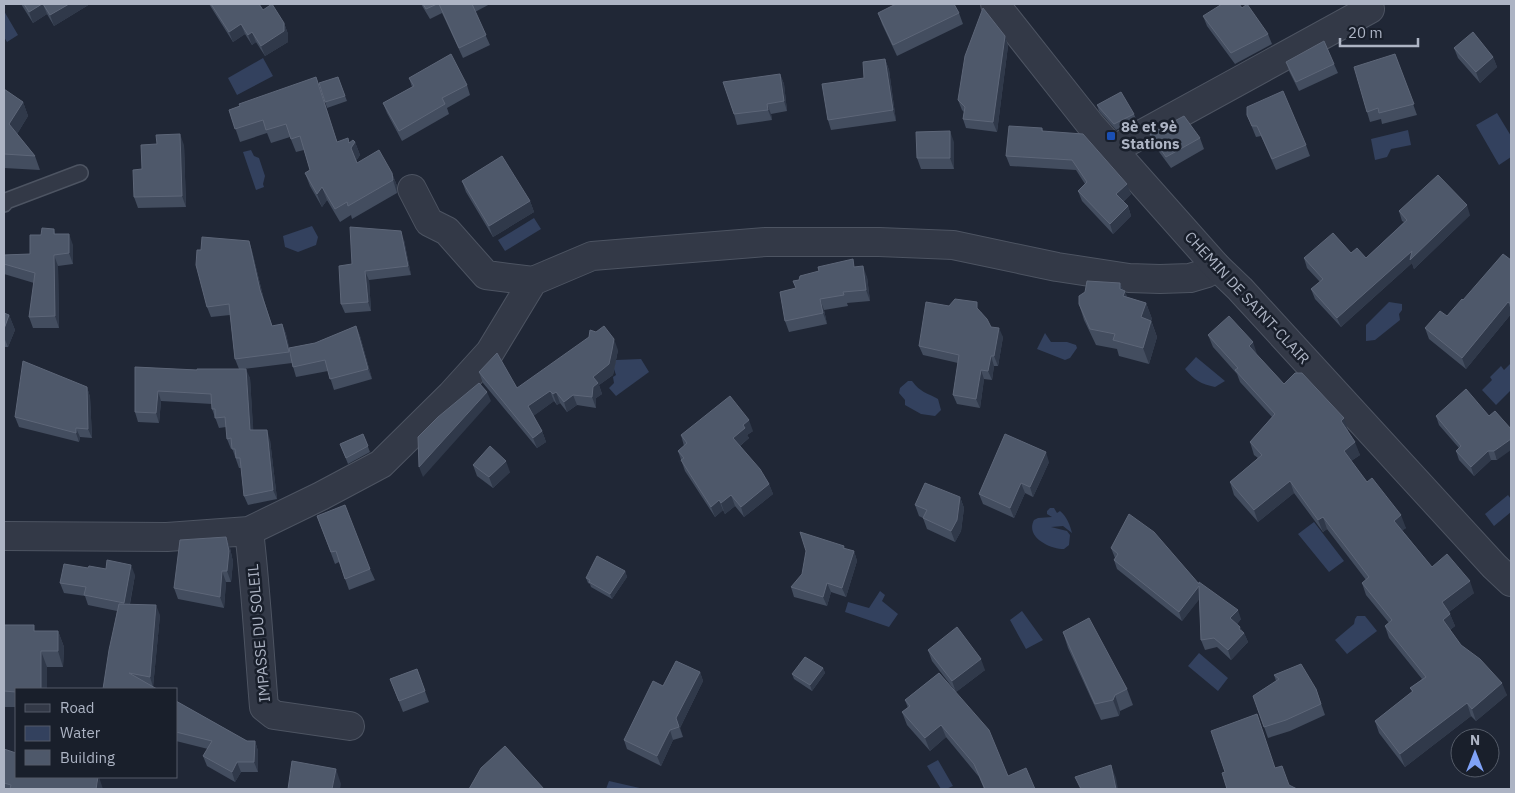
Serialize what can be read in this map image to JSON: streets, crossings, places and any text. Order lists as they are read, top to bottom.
{
  "streets": {
    "street": ["CHEMIN DE SAINT-CLAIR", "IMPASSE DU SOLEIL"]
  },
  "places": {
    "transit": ["8è et 9è Stations"]
  },
  "legend": ["Road", "Water", "Building"],
  "scale_bar": "20 m",
  "north": "top"
}
